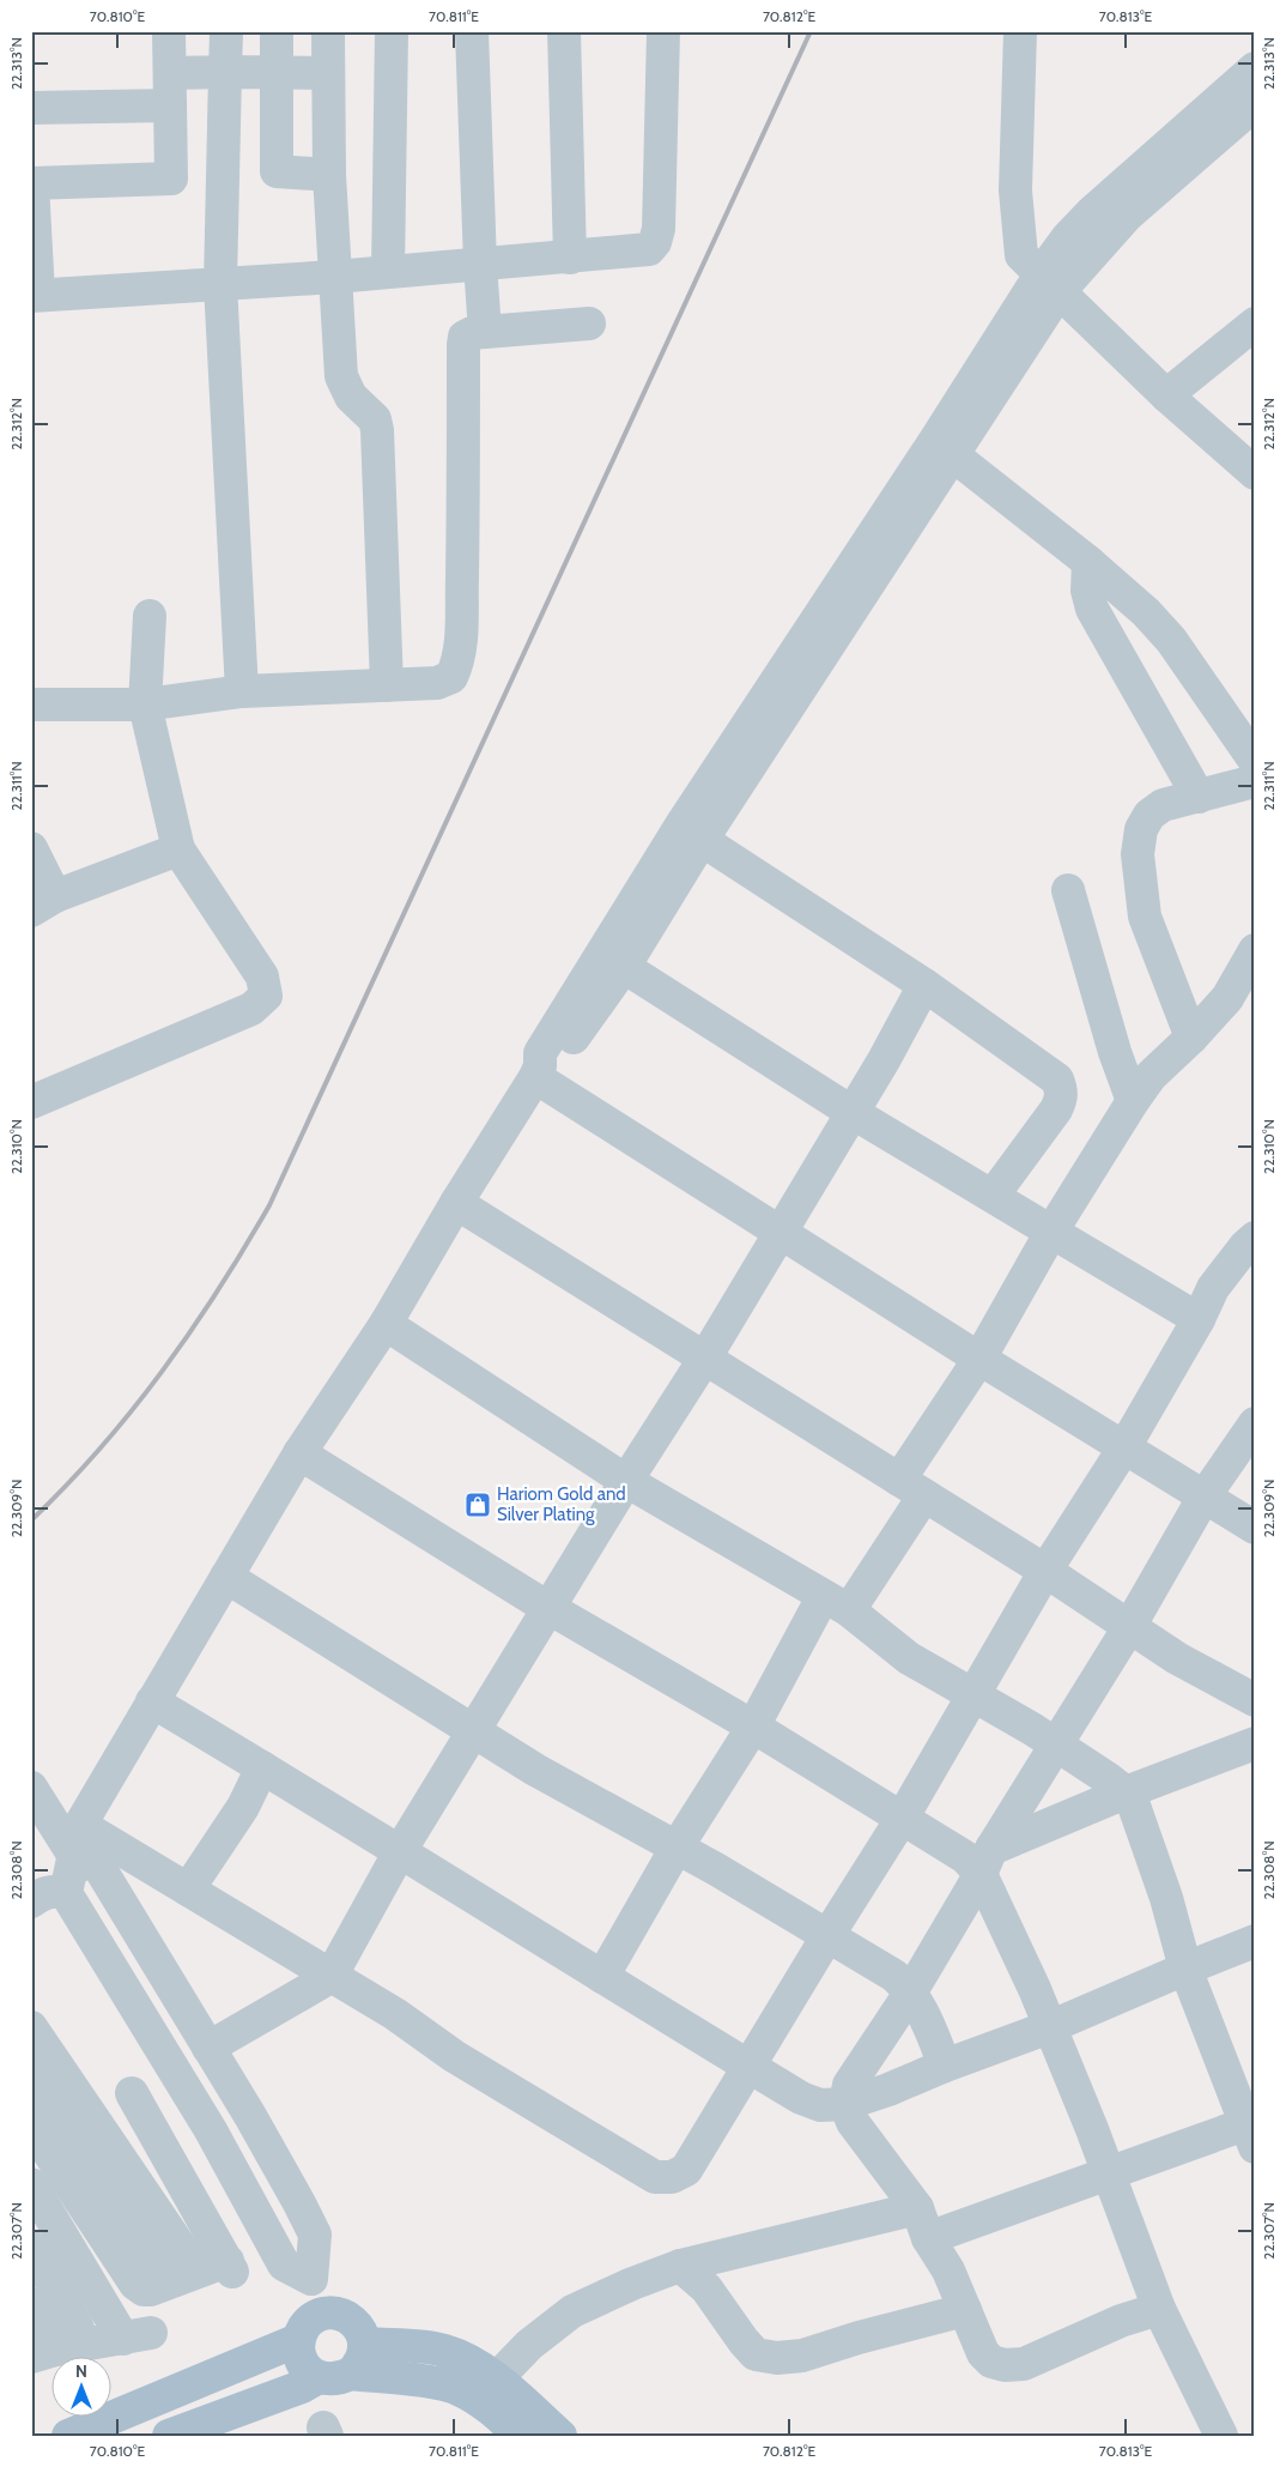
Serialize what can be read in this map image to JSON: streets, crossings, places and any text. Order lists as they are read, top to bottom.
{
  "places": {
    "shop": ["Hariom Gold and Silver Plating"]
  },
  "north": "top",
  "coordinates": [
    "70.810°E",
    "70.811°E",
    "70.812°E",
    "70.813°E",
    "22.313°N",
    "22.312°N",
    "22.311°N",
    "22.310°N",
    "22.309°N",
    "22.308°N",
    "22.307°N"
  ]
}
